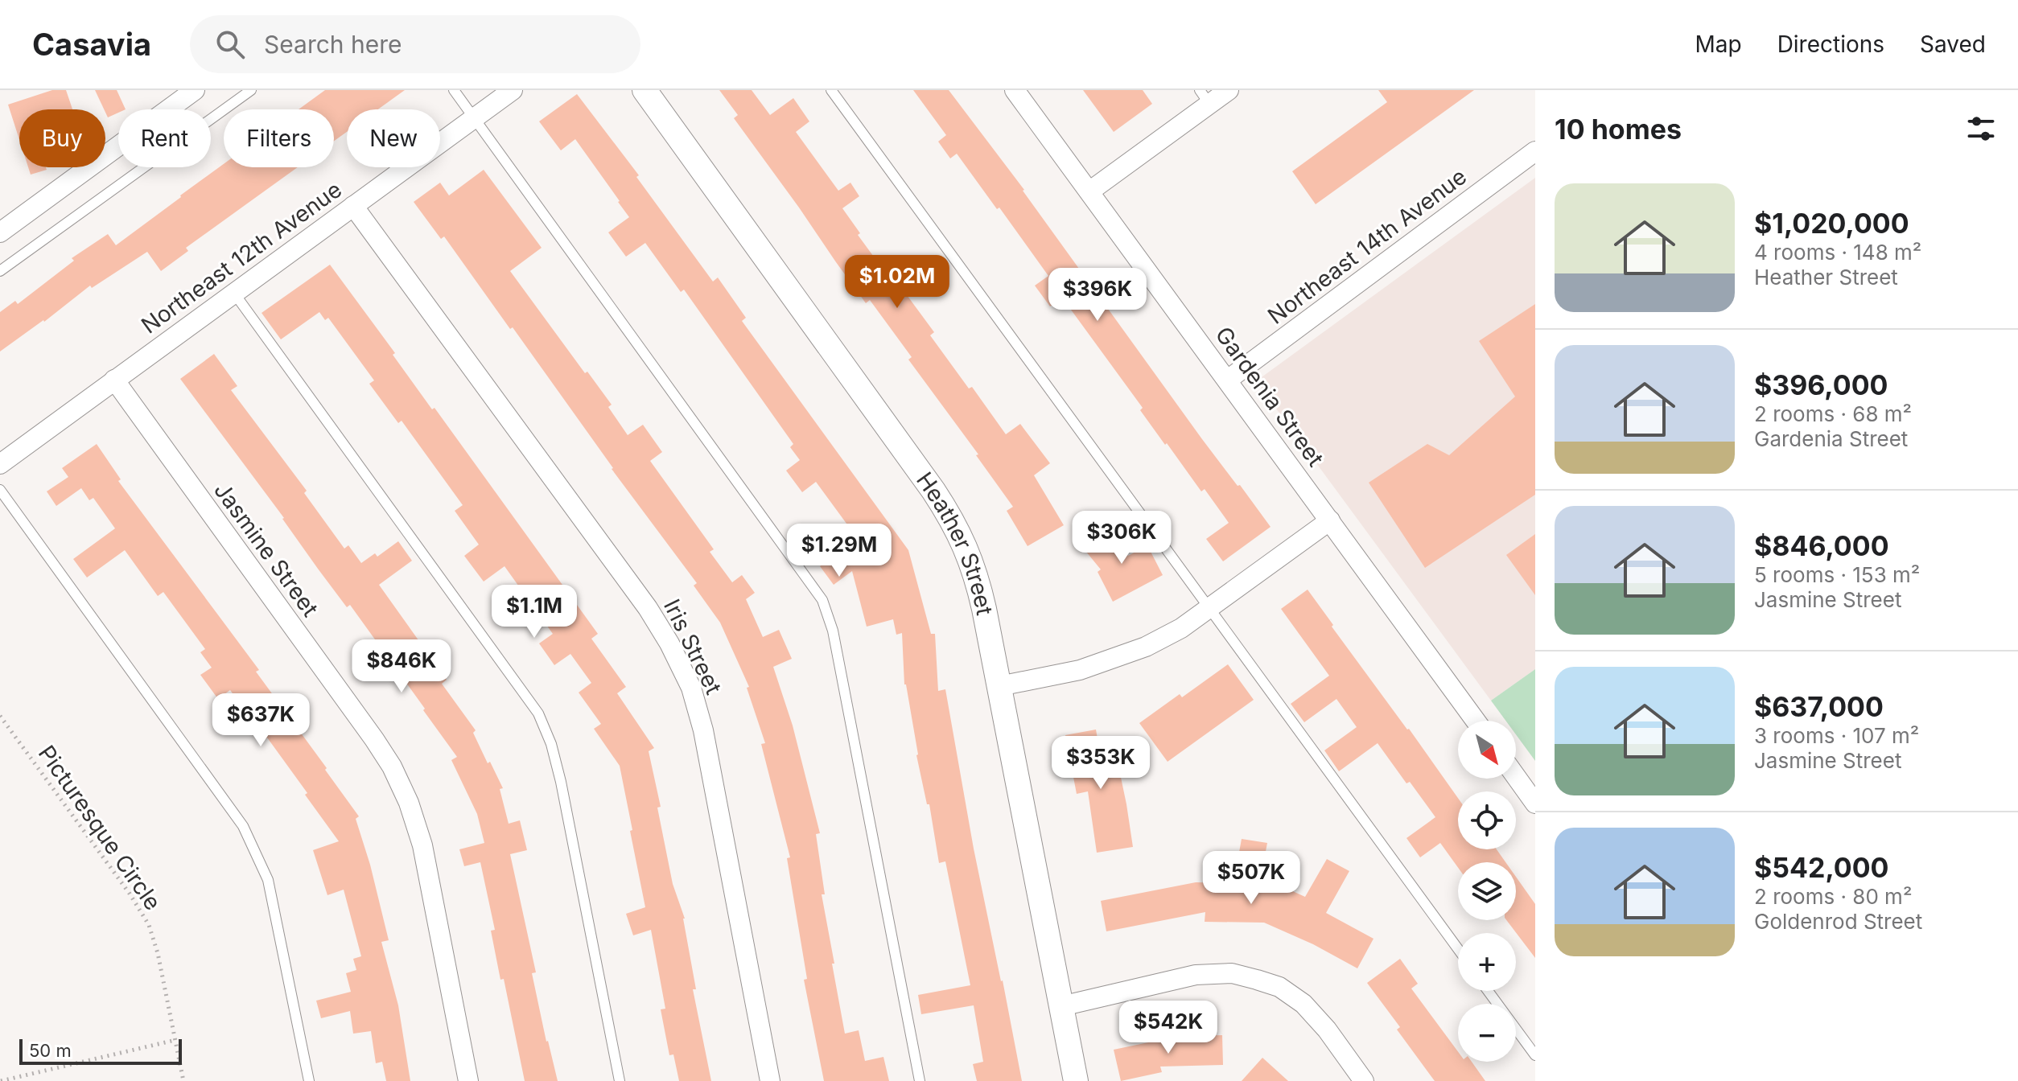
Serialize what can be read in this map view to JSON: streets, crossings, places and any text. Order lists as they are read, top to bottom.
{
  "streets": {
    "street": [
      "Northeast 14th Avenue",
      "Northeast 12th Avenue",
      "Gardenia Street",
      "Heather Street",
      "Jasmine Street",
      "Iris Street"
    ],
    "path": ["Picturesque Circle"]
  },
  "crossings": [
    ["Northeast 14th Avenue", "Gardenia Street"],
    ["Northeast 12th Avenue", "Jasmine Street"],
    ["Northeast 12th Avenue", "Iris Street"]
  ],
  "scale_bar": "50 m",
  "north": "bottom right",
  "page": {
    "header": "Casavia",
    "search": "Search here",
    "nav": ["Map", "Directions", "Saved"],
    "heading": "10 homes",
    "chip": [
      "Buy",
      "Rent",
      "Filters",
      "New"
    ],
    "list": [
      {
        "name": "$1,020,000",
        "note": "4 rooms · 148 m² · Heather Street"
      },
      {
        "name": "$396,000",
        "note": "2 rooms · 68 m² · Gardenia Street"
      },
      {
        "name": "$846,000",
        "note": "5 rooms · 153 m² · Jasmine Street"
      },
      {
        "name": "$637,000",
        "note": "3 rooms · 107 m² · Jasmine Street"
      },
      {
        "name": "$542,000",
        "note": "2 rooms · 80 m² · Goldenrod Street"
      }
    ],
    "price": [
      "$1.02M",
      "$396K",
      "$306K",
      "$1.29M",
      "$1.1M",
      "$846K",
      "$637K",
      "$353K",
      "$507K",
      "$542K"
    ],
    "map_buttons": ["+", "−"],
    "scale": "50 m"
  }
}
